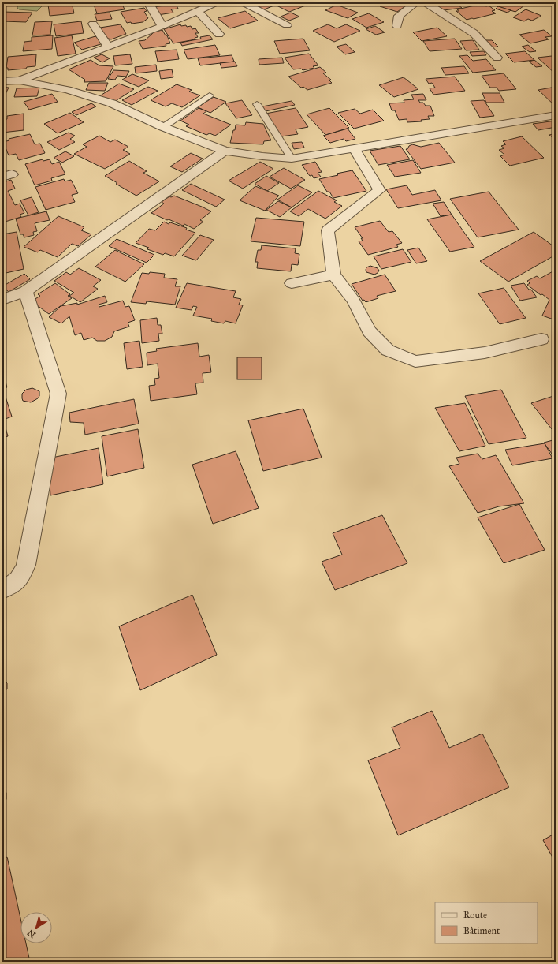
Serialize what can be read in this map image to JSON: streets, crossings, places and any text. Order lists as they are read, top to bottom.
{
  "legend": ["Route", "Bâtiment"],
  "north": "bottom left"
}
